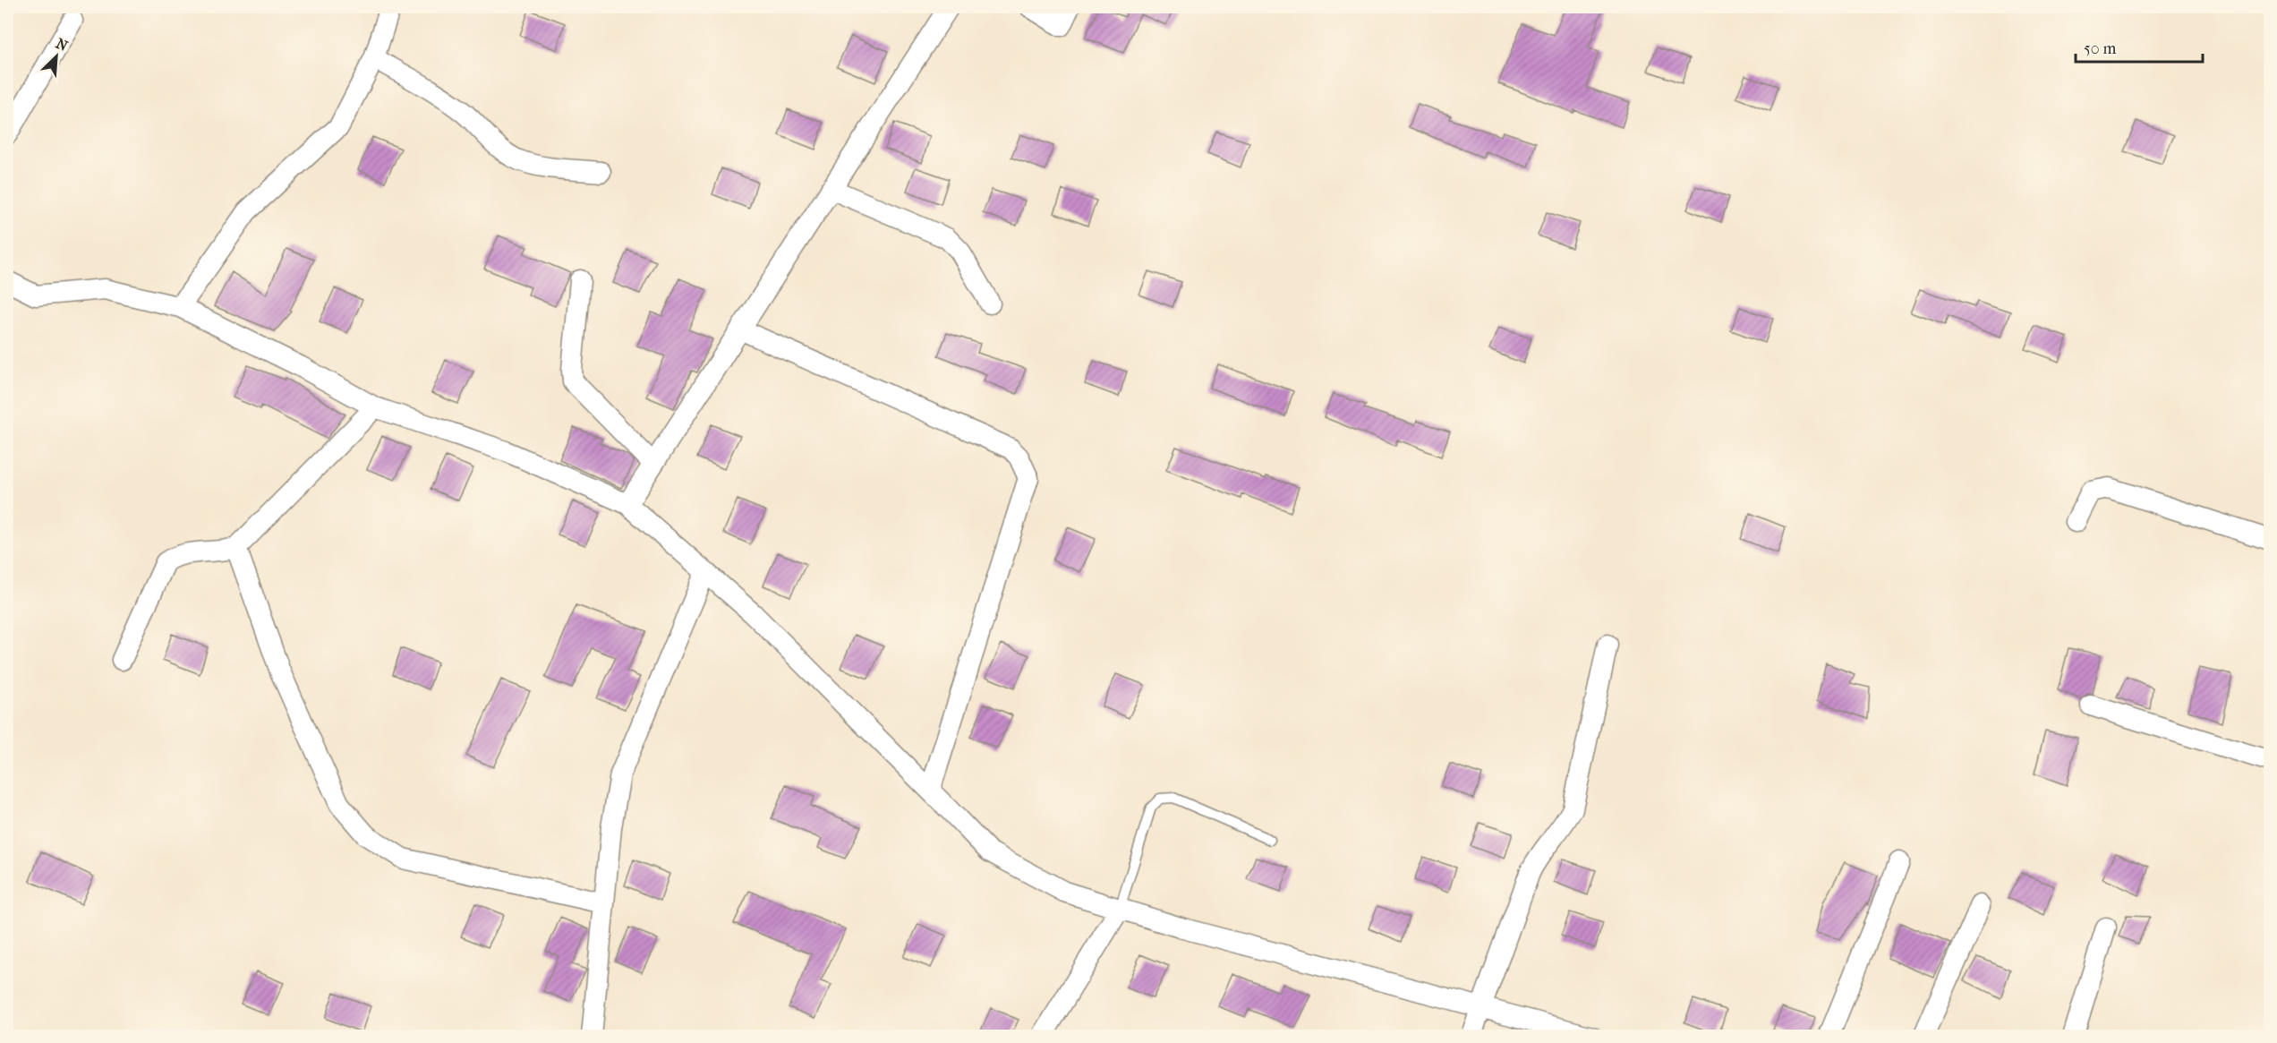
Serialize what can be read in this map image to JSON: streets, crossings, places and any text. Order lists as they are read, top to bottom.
{
  "scale_bar": "50 m",
  "north": "top right"
}
